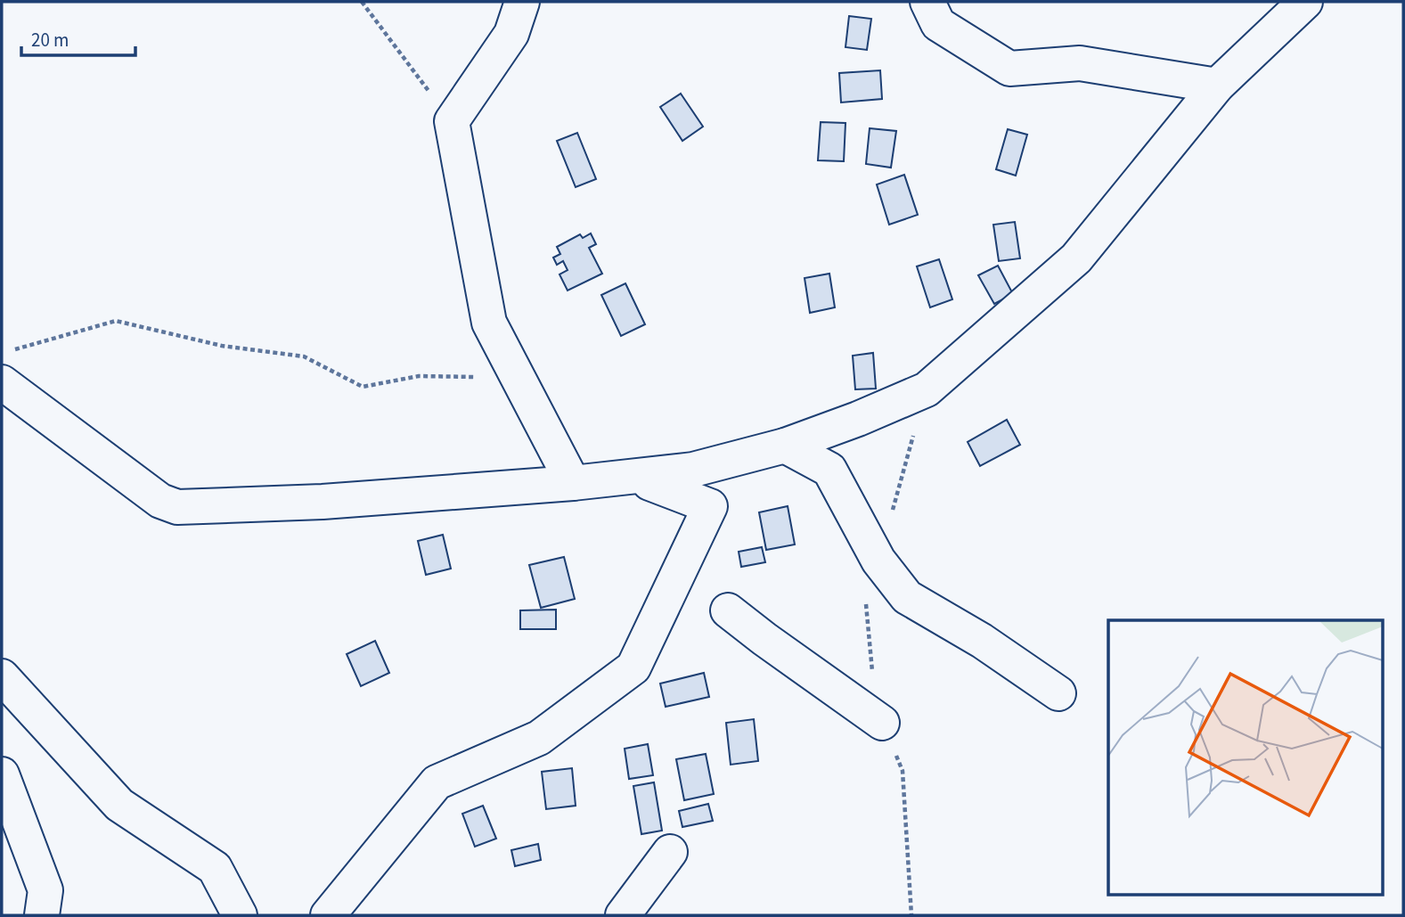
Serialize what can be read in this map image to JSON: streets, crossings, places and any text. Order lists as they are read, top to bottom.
{
  "scale_bar": "20 m"
}
